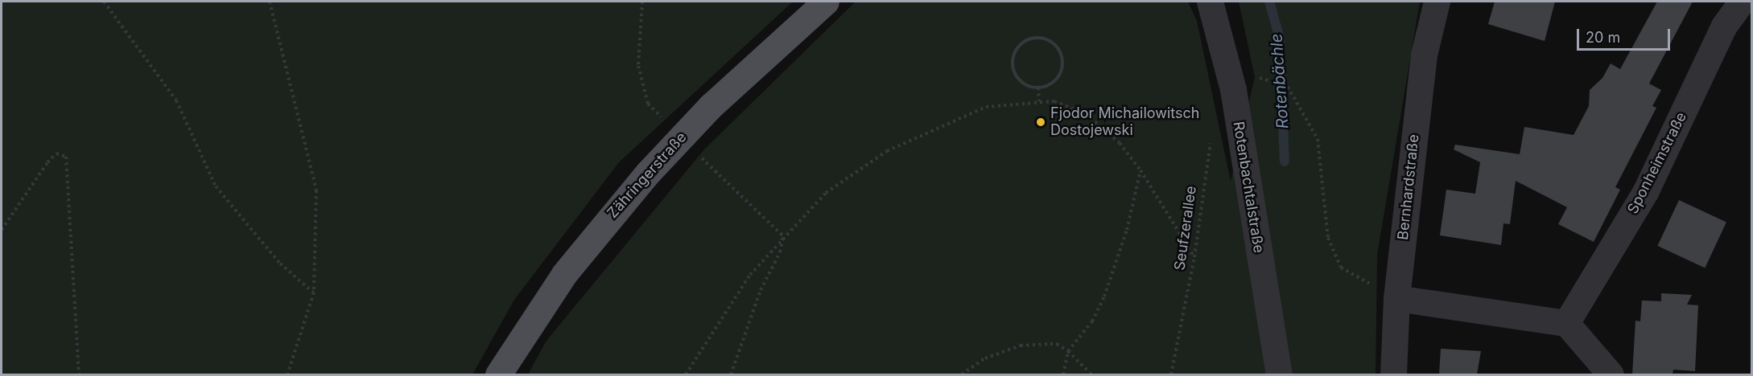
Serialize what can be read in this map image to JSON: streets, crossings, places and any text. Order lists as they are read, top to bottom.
{
  "streets": {
    "main road": ["Zähringerstraße"],
    "street": ["Sponheimstraße", "Rotenbachtalstraße", "Bernhardstraße"],
    "path": ["Seufzerallee"]
  },
  "water": ["Rotenbächle"],
  "places": ["Fjodor Michailowitsch Dostojewski"],
  "scale_bar": "20 m"
}
